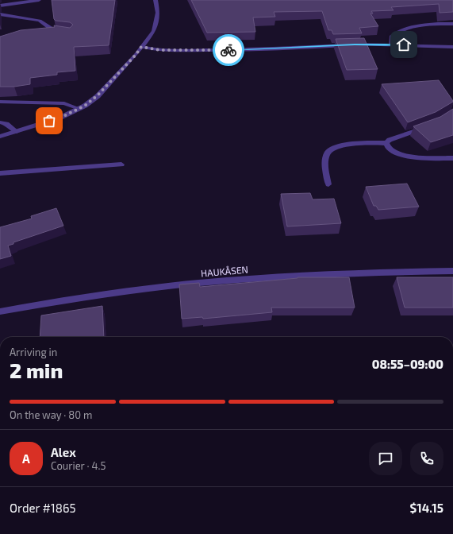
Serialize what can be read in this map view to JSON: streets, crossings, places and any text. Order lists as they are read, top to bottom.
{
  "streets": {
    "street": ["HAUKÅSEN"]
  },
  "page": {
    "heading": ["2 min", "Arriving in", "08:55–09:00"],
    "panel": [
      "Alex",
      "Courier · 4.5",
      "Order #1865",
      "$14.15"
    ],
    "bar": "On the way · 80 m",
    "round": "A"
  }
}
